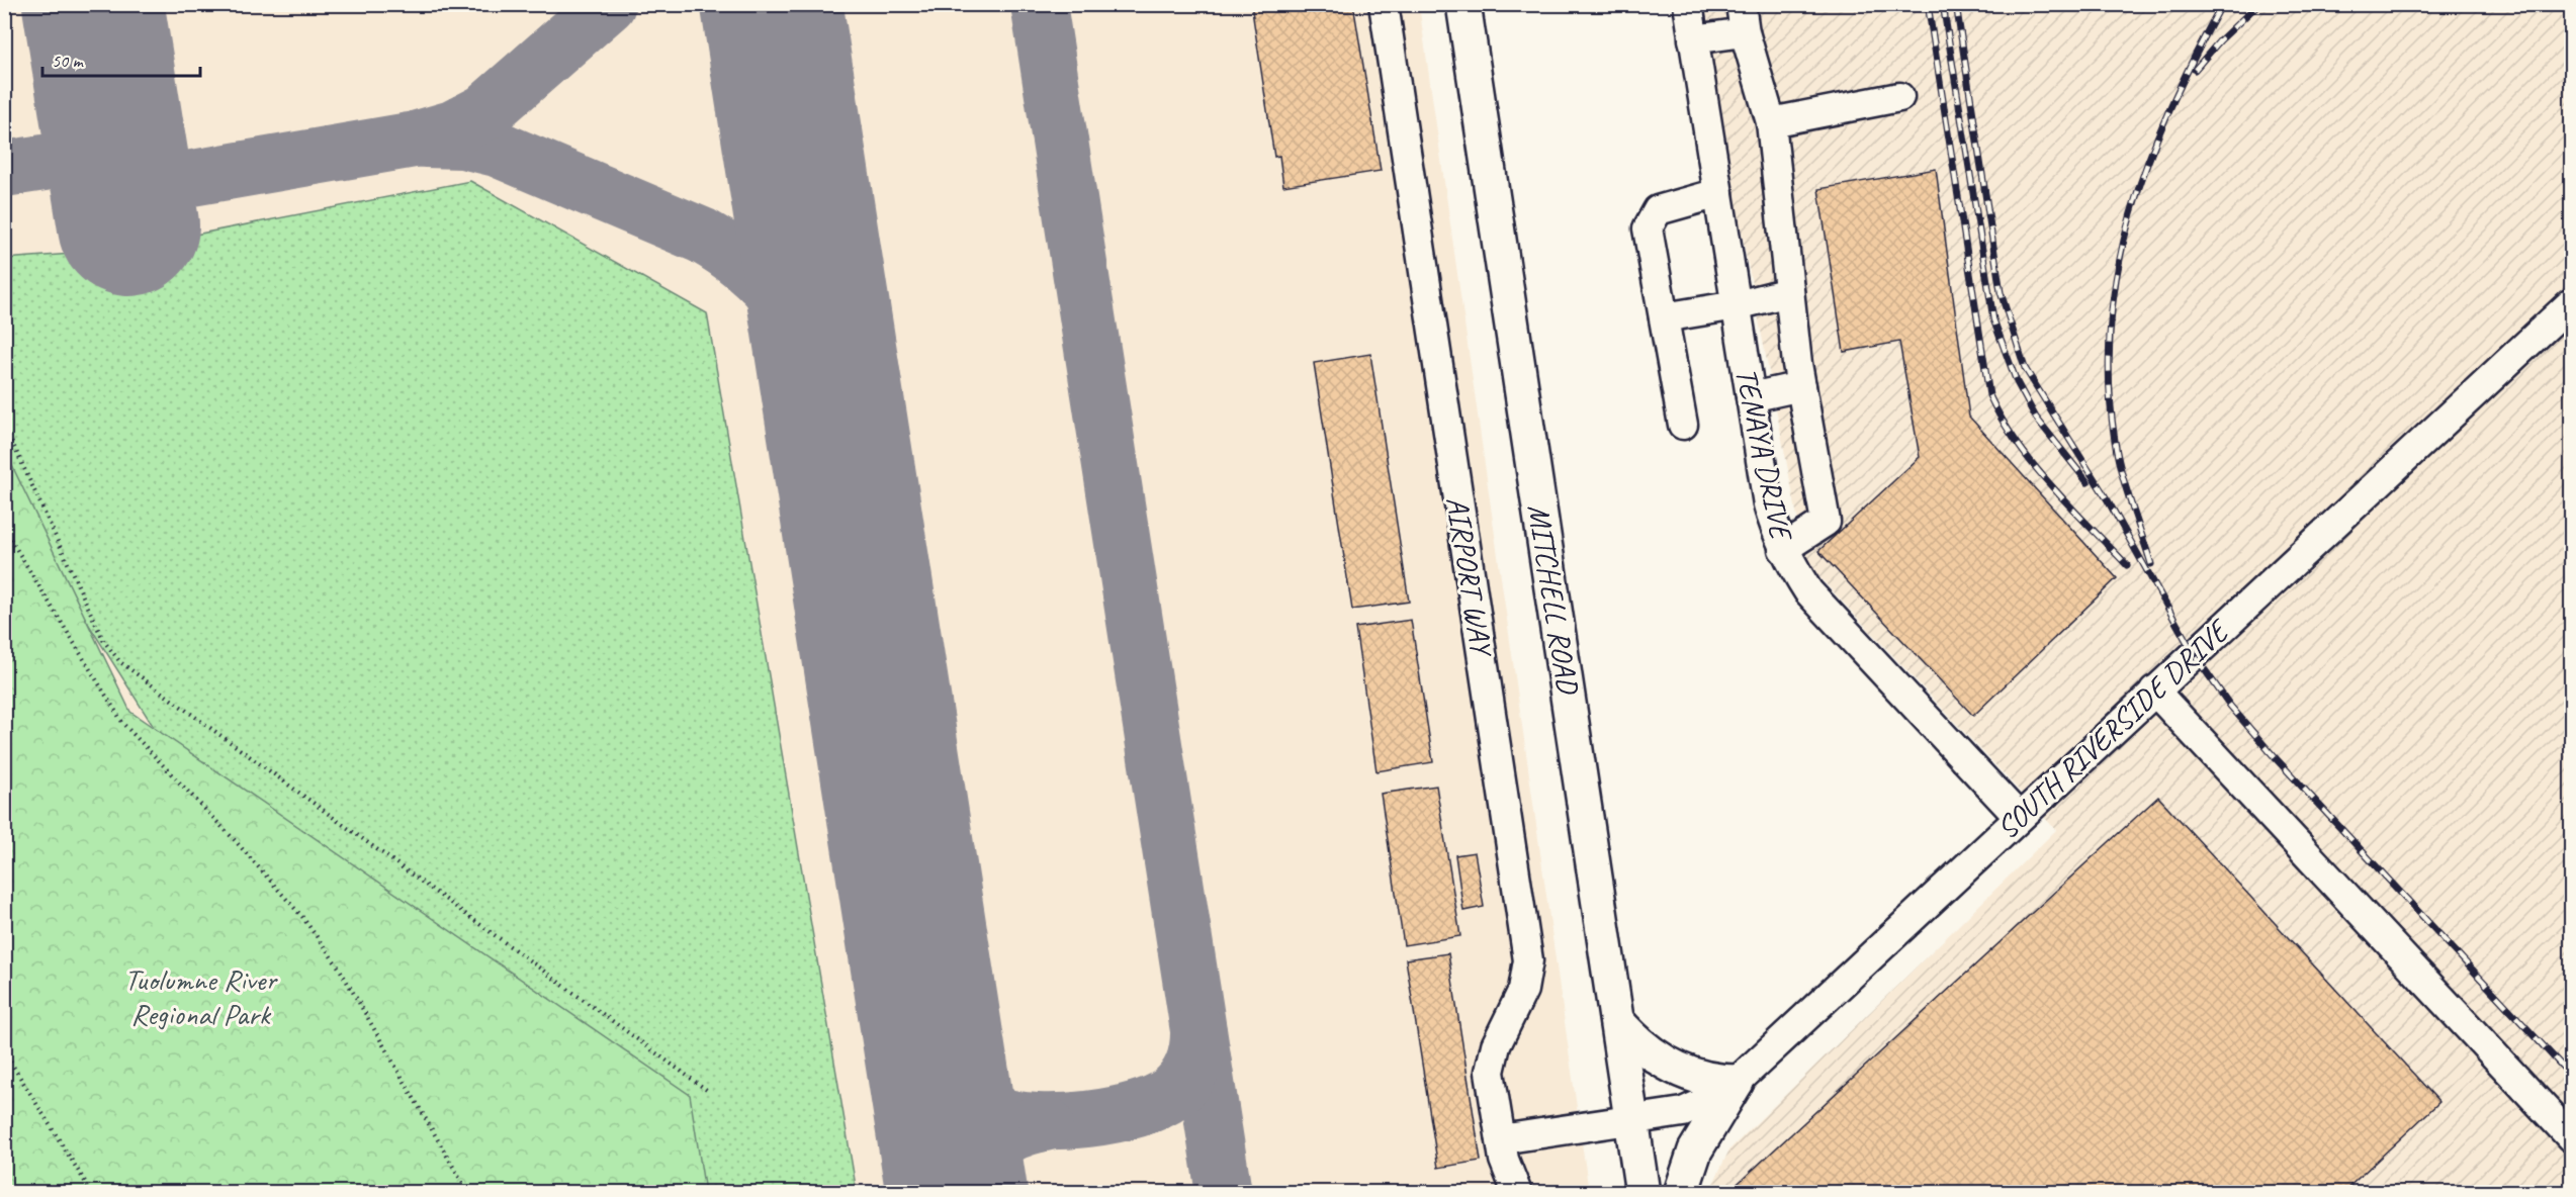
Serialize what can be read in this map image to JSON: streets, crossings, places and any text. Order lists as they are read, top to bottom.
{
  "streets": {
    "main road": ["MITCHELL ROAD"],
    "street": ["TENAYA DRIVE", "AIRPORT WAY", "SOUTH RIVERSIDE DRIVE"]
  },
  "crossings": [
    ["TENAYA DRIVE", "SOUTH RIVERSIDE DRIVE"],
    ["MITCHELL ROAD", "SOUTH RIVERSIDE DRIVE"]
  ],
  "parks": ["Tuolumne River Regional Park"],
  "scale_bar": "50 m"
}
